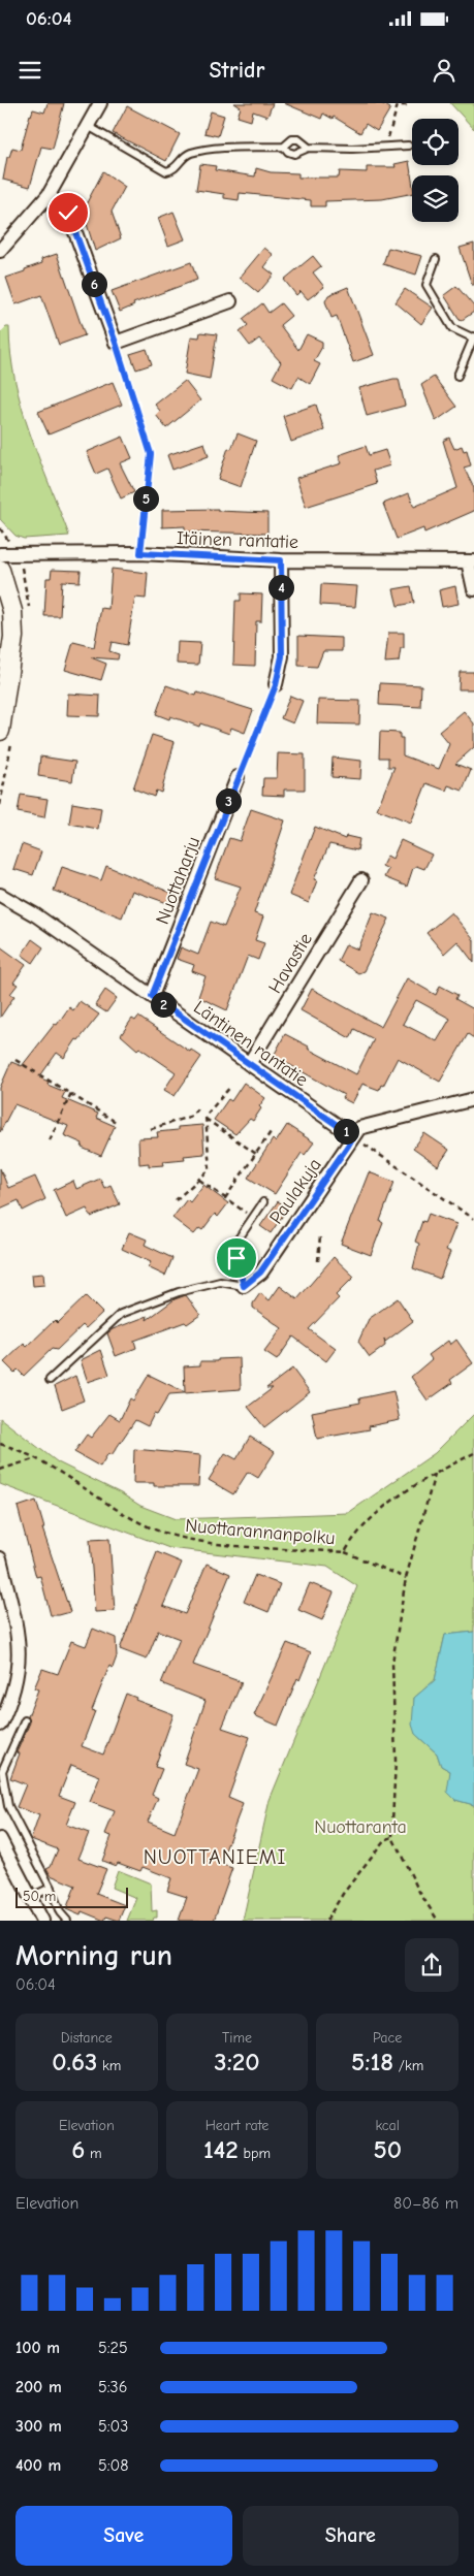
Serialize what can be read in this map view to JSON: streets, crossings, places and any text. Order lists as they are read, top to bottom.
{
  "streets": {
    "street": [
      "Itäinen rantatie",
      "Nuottaharju",
      "Havastie",
      "Läntinen rantatie",
      "Paulakuja"
    ],
    "path": ["Nuottarannanpolku"]
  },
  "crossings": [
    ["Nuottaharju", "Läntinen rantatie"],
    ["Havastie", "Läntinen rantatie"],
    ["Läntinen rantatie", "Paulakuja"]
  ],
  "districts": ["NUOTTANIEMI"],
  "parks": ["Nuottaranta"],
  "scale_bar": "50 m",
  "page": {
    "status": "06:04",
    "header": "Stridr",
    "pins": [
      "6",
      "5",
      "4",
      "3",
      "2",
      "1"
    ],
    "scale": "50 m",
    "heading": ["Morning run", "06:04"],
    "stats": [
      ["Distance", "0.63 km"],
      ["Time", "3:20"],
      ["Pace", "5:18 /km"],
      ["Elevation", "6 m"],
      ["Heart rate", "142 bpm"],
      ["kcal", "50"]
    ],
    "chart": ["Elevation", "80–86 m"],
    "list": [
      {
        "name": "100 m",
        "note": "5:25"
      },
      {
        "name": "200 m",
        "note": "5:36"
      },
      {
        "name": "300 m",
        "note": "5:03"
      },
      {
        "name": "400 m",
        "note": "5:08"
      }
    ],
    "buttons": ["Save", "Share"]
  }
}
